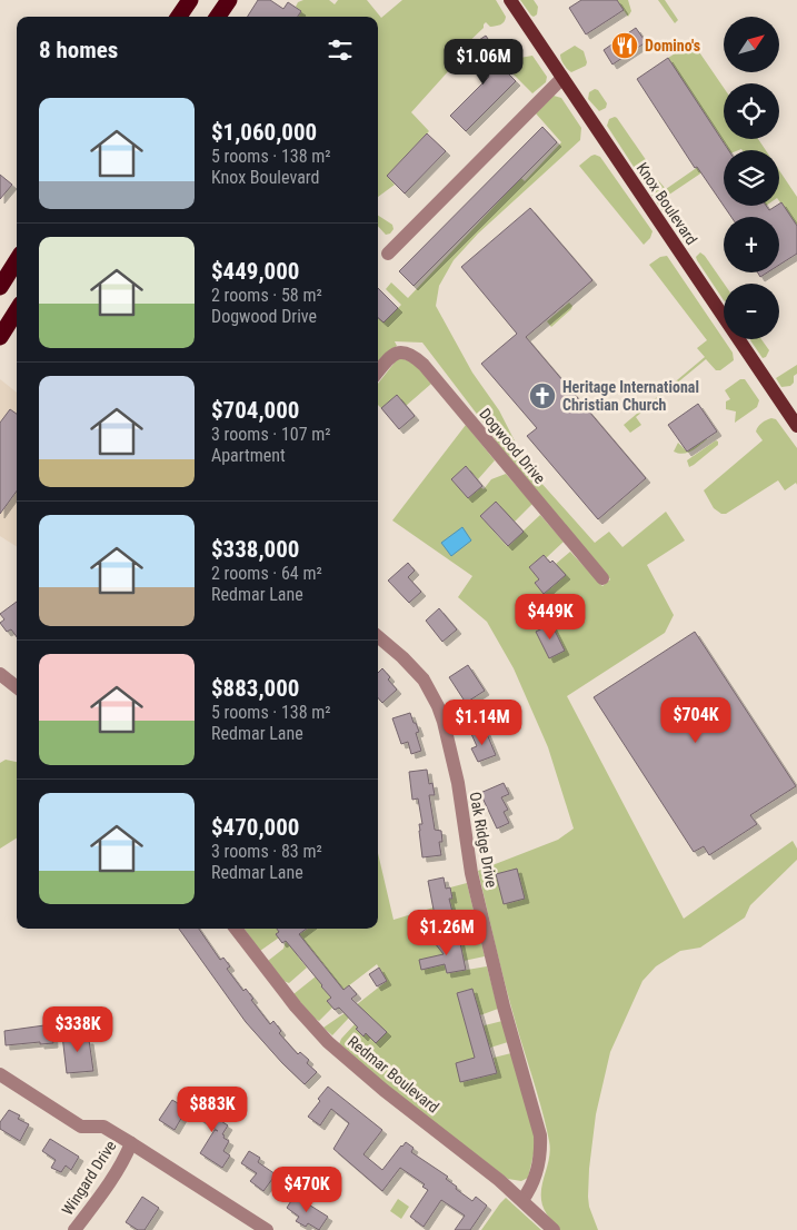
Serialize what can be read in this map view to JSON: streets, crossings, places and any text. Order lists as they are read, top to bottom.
{
  "streets": {
    "main road": ["Knox Boulevard"],
    "street": [
      "Dogwood Drive",
      "Oak Ridge Drive",
      "Redmar Boulevard",
      "Wingard Drive"
    ]
  },
  "crossings": [
    ["Oak Ridge Drive", "Redmar Boulevard"]
  ],
  "places": {
    "restaurant": ["Domino's"],
    "church": ["Heritage International Christian Church"]
  },
  "north": "top right",
  "page": {
    "map_buttons": ["+", "−"],
    "heading": "8 homes",
    "price": [
      "$1.06M",
      "$449K",
      "$704K",
      "$1.14M",
      "$1.26M",
      "$338K",
      "$883K",
      "$470K"
    ],
    "list": [
      {
        "name": "$1,060,000",
        "note": "5 rooms · 138 m² · Knox Boulevard"
      },
      {
        "name": "$449,000",
        "note": "2 rooms · 58 m² · Dogwood Drive"
      },
      {
        "name": "$704,000",
        "note": "3 rooms · 107 m² · Apartment"
      },
      {
        "name": "$338,000",
        "note": "2 rooms · 64 m² · Redmar Lane"
      },
      {
        "name": "$883,000",
        "note": "5 rooms · 138 m² · Redmar Lane"
      },
      {
        "name": "$470,000",
        "note": "3 rooms · 83 m² · Redmar Lane"
      }
    ]
  }
}
